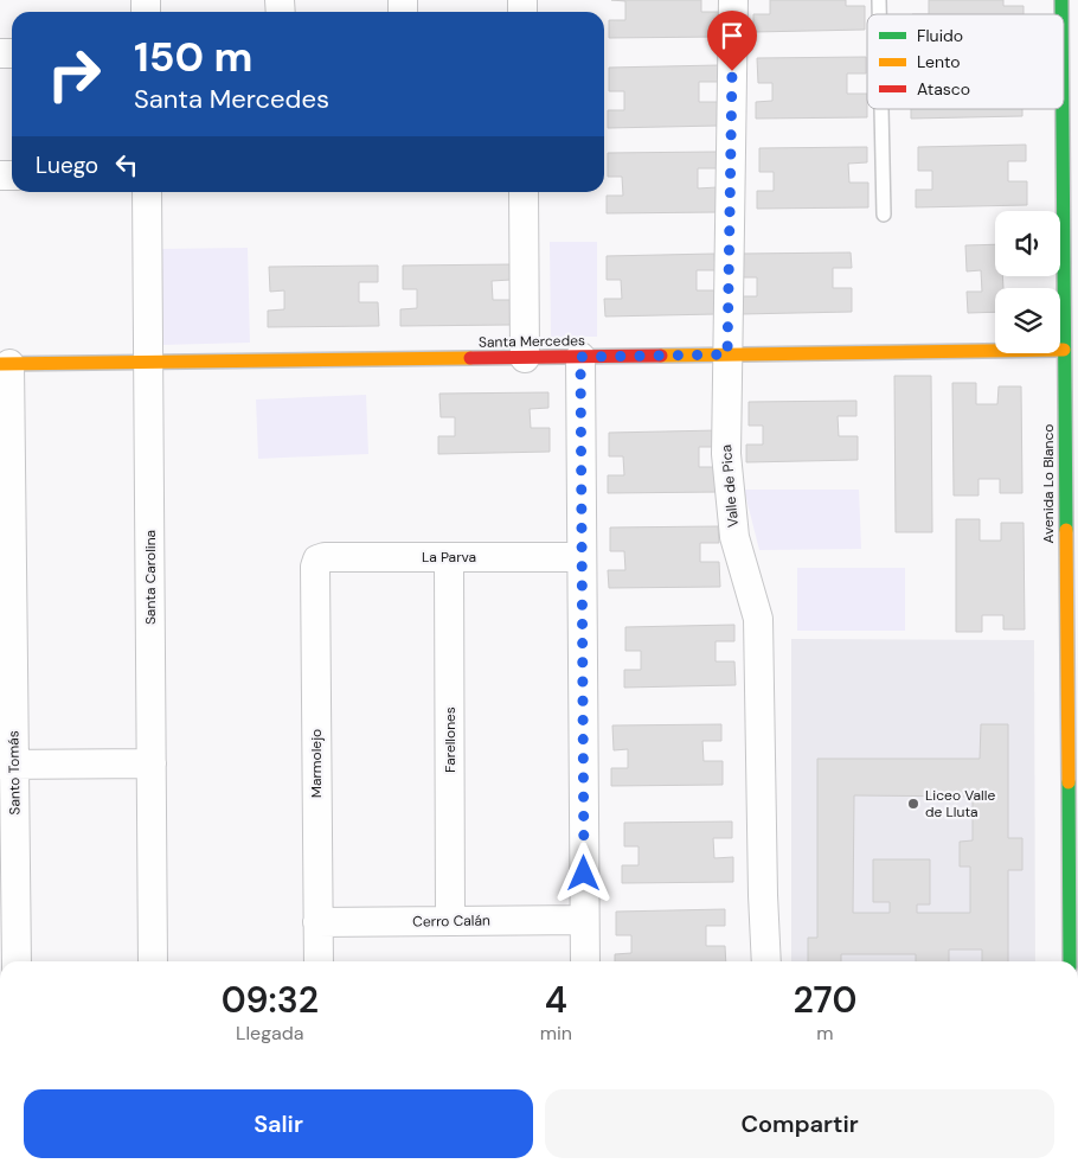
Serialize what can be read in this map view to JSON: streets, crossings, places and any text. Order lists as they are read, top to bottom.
{
  "streets": {
    "street": [
      "Santa Mercedes",
      "Avenida Lo Blanco",
      "Valle de Pica",
      "La Parva",
      "Santa Carolina",
      "Farellones",
      "Marmolejo",
      "Santo Tomás",
      "Cerro Calán"
    ]
  },
  "crossings": [
    ["Santa Mercedes", "Avenida Lo Blanco"],
    ["Santa Mercedes", "Valle de Pica"],
    ["Santa Mercedes", "Santa Carolina"],
    ["Santa Mercedes", "Santo Tomás"],
    ["La Parva", "Farellones"],
    ["La Parva", "Marmolejo"],
    ["Farellones", "Cerro Calán"],
    ["Marmolejo", "Cerro Calán"]
  ],
  "places": ["Liceo Valle de Lluta"],
  "legend": ["Fluido", "Lento", "Atasco"],
  "page": {
    "turn": ["150 m", "Santa Mercedes"],
    "then": "Luego",
    "eta": [
      "09:32",
      "Llegada",
      "4",
      "min",
      "270",
      "m"
    ],
    "buttons": ["Salir", "Compartir"]
  }
}
